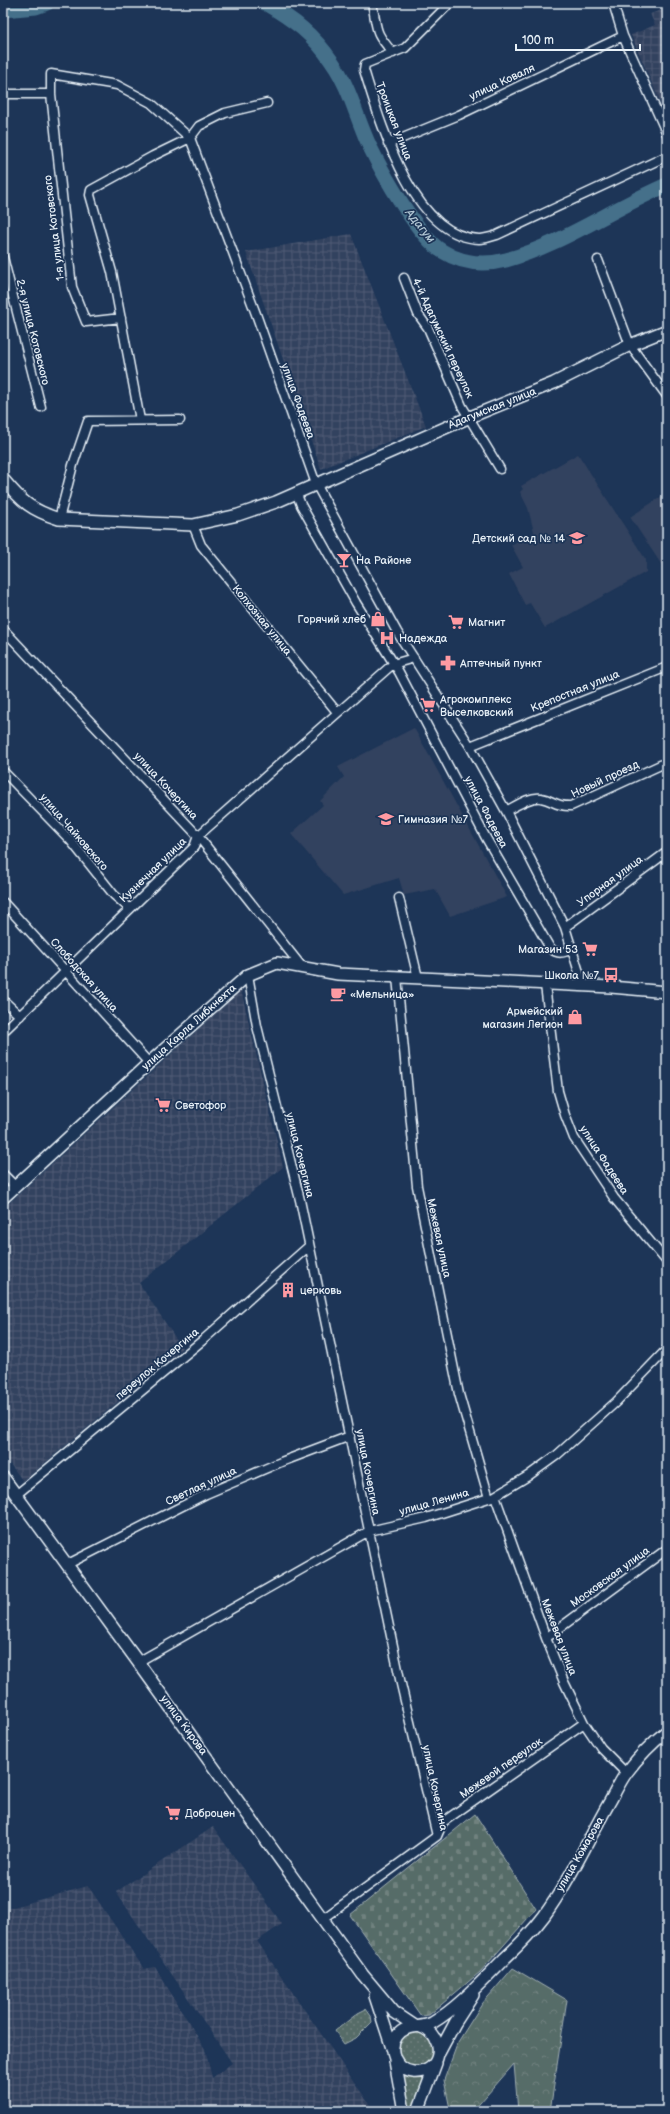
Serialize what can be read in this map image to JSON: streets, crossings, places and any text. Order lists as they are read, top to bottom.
{
  "streets": {
    "main road": [
      "Адагумская улица",
      "улица Карла Либкнехта",
      "улица Кирова",
      "улица Комарова"
    ],
    "street": [
      "улица Коваля",
      "Троицкая улица",
      "1-я улица Котовского",
      "2-я улица Котовского",
      "4-й Адагумский переулок",
      "улица Фадеева",
      "Колхозная улица",
      "Крепостная улица",
      "Новый проезд",
      "улица Кочергина",
      "улица Чайковского",
      "Кузнечная улица",
      "Упорная улица",
      "Слободская улица",
      "Межевая улица",
      "переулок Кочергина",
      "Светлая улица",
      "улица Ленина",
      "Московская улица",
      "Межевой переулок"
    ]
  },
  "crossings": [
    ["улица Коваля", "Троицкая улица"],
    ["1-я улица Котовского", "улица Фадеева"],
    ["4-й Адагумский переулок", "Адагумская улица"],
    ["улица Фадеева", "Адагумская улица"],
    ["улица Фадеева", "Крепостная улица"],
    ["улица Фадеева", "Новый проезд"],
    ["улица Фадеева", "Кузнечная улица"],
    ["улица Фадеева", "Упорная улица"],
    ["улица Фадеева", "улица Карла Либкнехта"],
    ["Колхозная улица", "Кузнечная улица"],
    ["улица Кочергина", "Кузнечная улица"],
    ["улица Кочергина", "улица Карла Либкнехта"],
    ["улица Кочергина", "переулок Кочергина"],
    ["улица Кочергина", "Светлая улица"],
    ["улица Кочергина", "улица Ленина"],
    ["улица Кочергина", "улица Кирова"],
    ["улица Кочергина", "Межевой переулок"],
    ["улица Чайковского", "Кузнечная улица"],
    ["Кузнечная улица", "Слободская улица"],
    ["Слободская улица", "улица Карла Либкнехта"],
    ["улица Карла Либкнехта", "Межевая улица"],
    ["Межевая улица", "улица Ленина"],
    ["Межевая улица", "Московская улица"],
    ["Межевая улица", "Межевой переулок"],
    ["Межевая улица", "улица Комарова"],
    ["переулок Кочергина", "улица Кирова"],
    ["Светлая улица", "улица Кирова"],
    ["улица Ленина", "улица Кирова"]
  ],
  "water": ["Адагум"],
  "places": {
    "school or university": ["Детский сад № 14", "Гимназия №7"],
    "bar": ["На Районе"],
    "shop": ["Горячий хлеб", "Армейский магазин Легион"],
    "supermarket": [
      "Магнит",
      "Агрокомплекс Выселковский",
      "Магазин 53",
      "Светофор",
      "Доброцен"
    ],
    "hospital": ["Надежда"],
    "pharmacy": ["Аптечный пункт"],
    "bus stop": ["Школа №7"],
    "cafe": ["«Мельница»"],
    "building": ["церковь"]
  },
  "scale_bar": "100 m"
}
